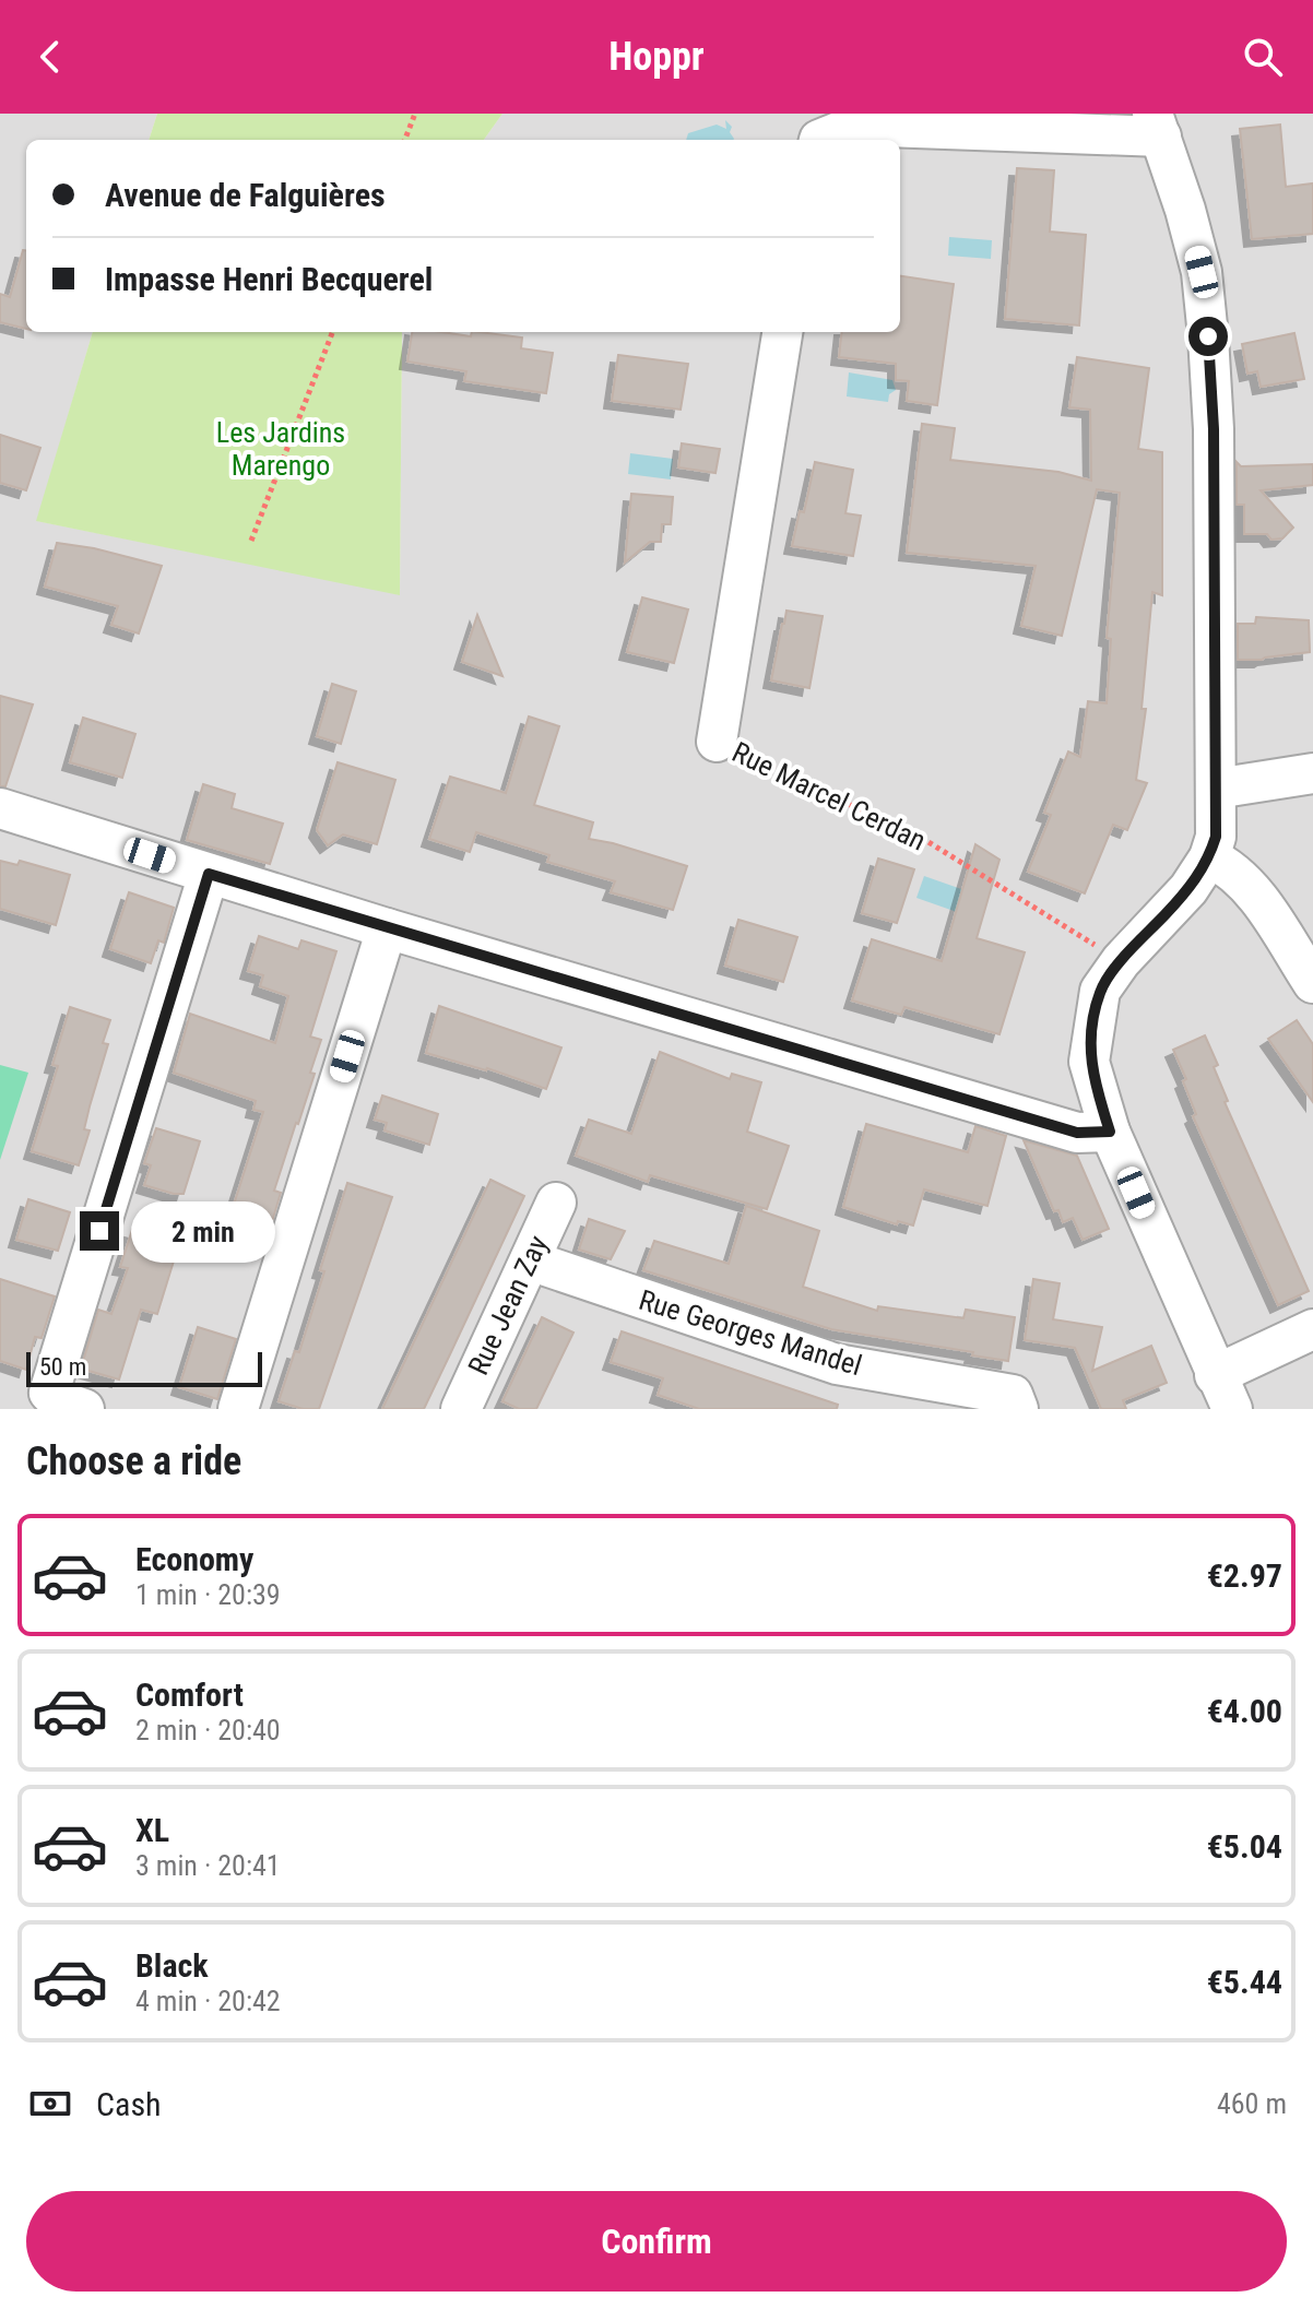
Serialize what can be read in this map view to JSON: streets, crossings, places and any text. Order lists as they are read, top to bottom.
{
  "streets": {
    "street": ["Rue Marcel Cerdan", "Rue Jean Zay", "Rue Georges Mandel"]
  },
  "crossings": [
    ["Rue Jean Zay", "Rue Georges Mandel"]
  ],
  "parks": ["Les Jardins Marengo"],
  "scale_bar": "50 m",
  "page": {
    "header": "Hoppr",
    "banner": ["Avenue de Falguières", "Impasse Henri Becquerel"],
    "bubble": "2 min",
    "scale": "50 m",
    "heading": "Choose a ride",
    "list": [
      {
        "name": "Economy",
        "note": "1 min · 20:39",
        "value": "€2.97"
      },
      {
        "name": "Comfort",
        "note": "2 min · 20:40",
        "value": "€4.00"
      },
      {
        "name": "XL",
        "note": "3 min · 20:41",
        "value": "€5.04"
      },
      {
        "name": "Black",
        "note": "4 min · 20:42",
        "value": "€5.44"
      }
    ],
    "pay": ["Cash", "460 m"],
    "buttons": "Confirm"
  }
}
